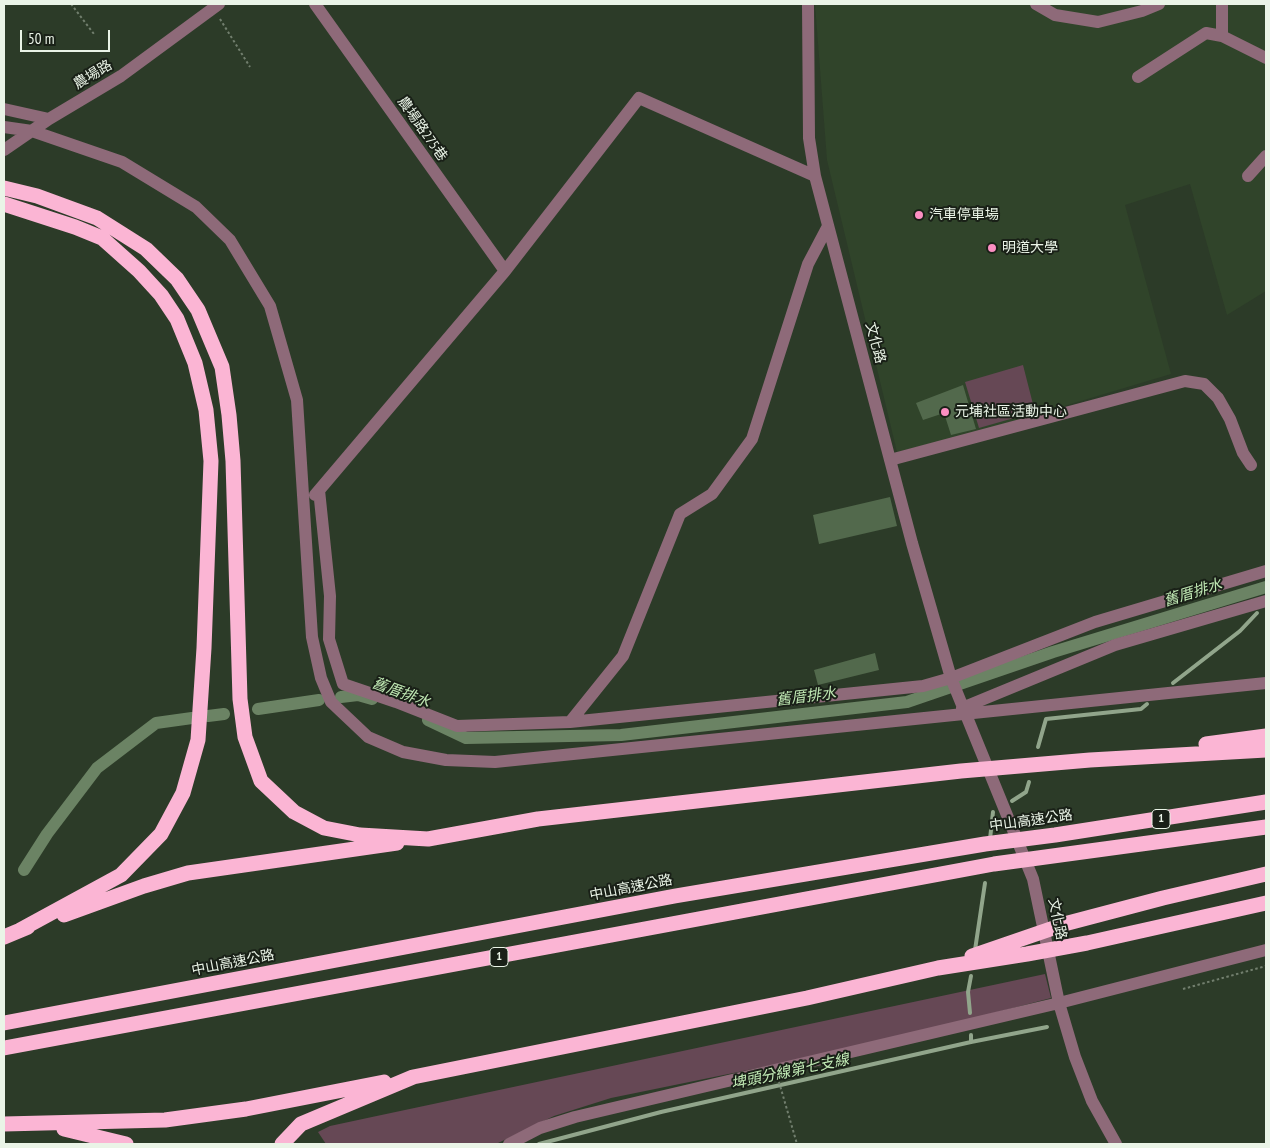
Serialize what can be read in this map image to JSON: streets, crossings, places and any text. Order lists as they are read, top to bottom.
{
  "streets": {
    "highway": ["1", "中山高速公路"],
    "street": ["農場路", "農場路275巷", "文化路"]
  },
  "water": ["舊厝排水", "埤頭分線第七支線"],
  "places": ["汽車停車場", "明道大學", "元埔社區活動中心"],
  "scale_bar": "50 m"
}
